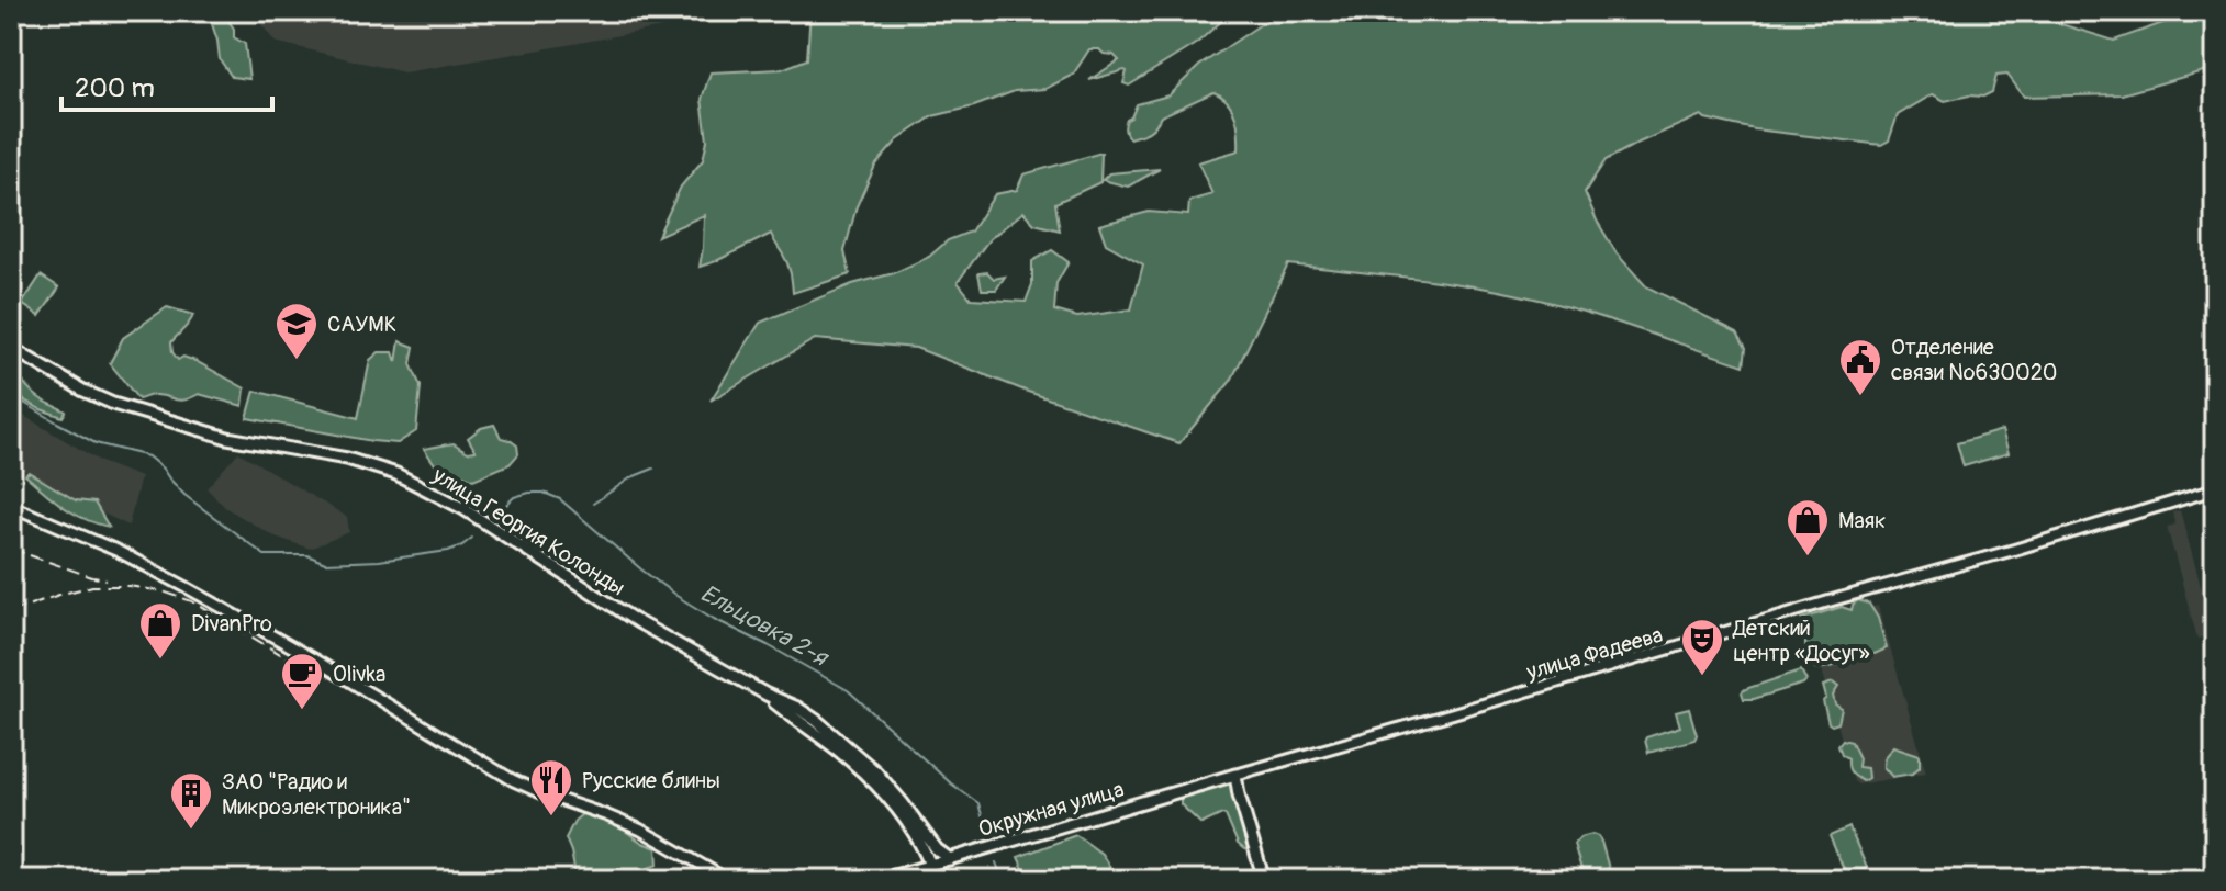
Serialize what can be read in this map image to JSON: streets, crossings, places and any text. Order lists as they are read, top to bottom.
{
  "streets": {
    "main road": ["улица Георгия Колонды", "Окружная улица"],
    "street": ["улица Фадеева"]
  },
  "crossings": [
    ["улица Георгия Колонды", "Окружная улица"],
    ["улица Фадеева", "Окружная улица"]
  ],
  "water": ["Ельцовка 2-я"],
  "places": {
    "school or university": ["САУМК"],
    "public building": ["Отделение связи №630020"],
    "shop": ["Маяк", "DivanPro"],
    "theatre": ["Детский центр «Досуг»"],
    "cafe": ["Olivka"],
    "restaurant": ["Русские блины"],
    "building": ["ЗАО \"Радио и Микроэлектроника\""]
  },
  "scale_bar": "200 m"
}
